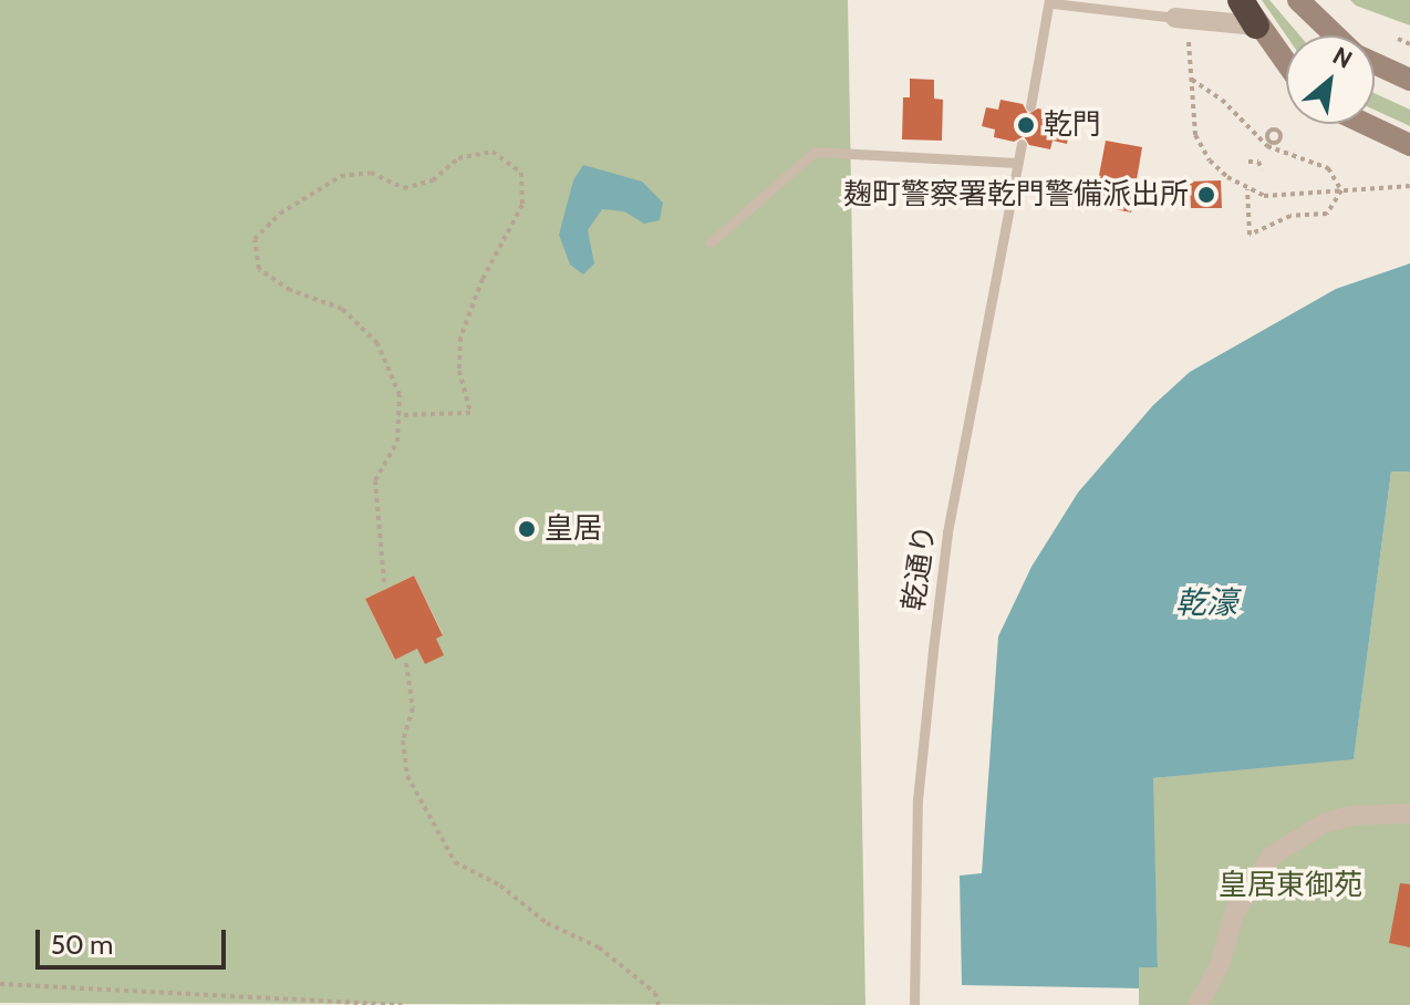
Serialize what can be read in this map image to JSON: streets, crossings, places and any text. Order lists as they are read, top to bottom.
{
  "streets": {
    "lane": ["乾通り"]
  },
  "water": ["乾濠"],
  "parks": ["皇居東御苑"],
  "places": ["乾門", "麹町警察署乾門警備派出所", "皇居"],
  "scale_bar": "50 m",
  "north": "top right"
}
